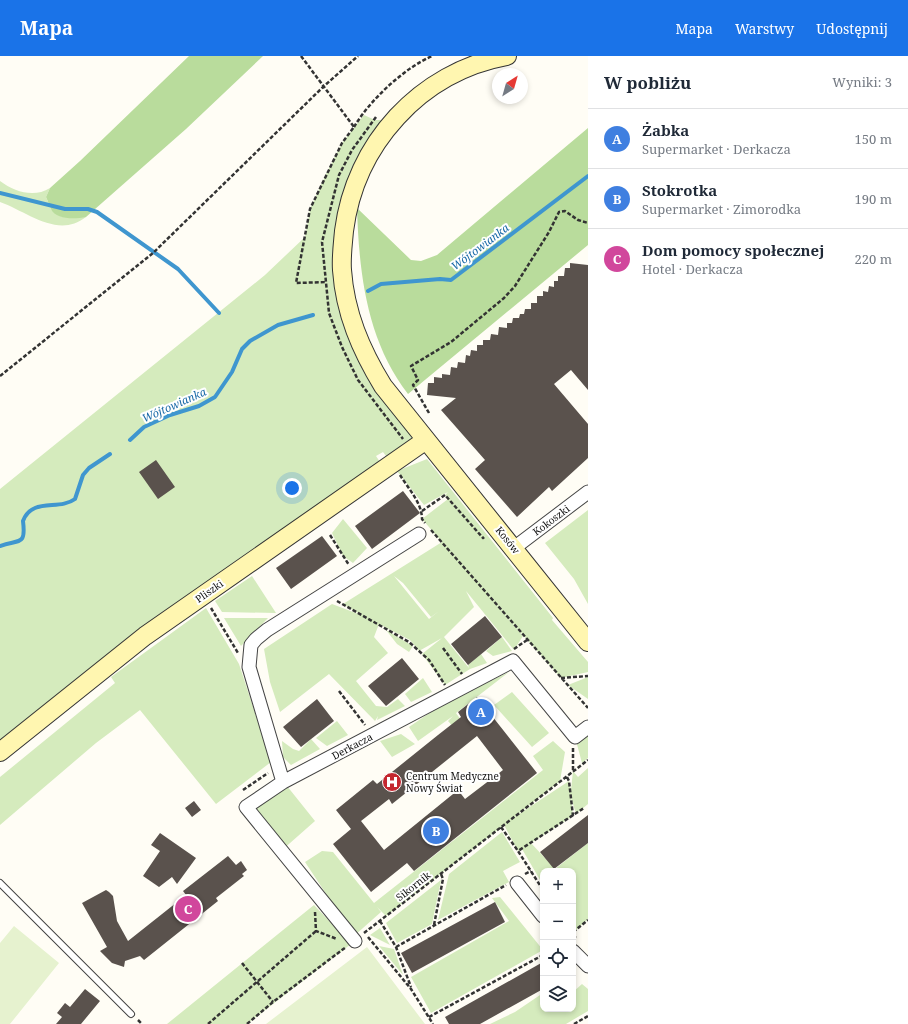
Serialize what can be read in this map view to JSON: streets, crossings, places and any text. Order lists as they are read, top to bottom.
{
  "streets": {
    "street": [
      "Kokoszki",
      "Kosów",
      "Pliszki",
      "Derkacza"
    ],
    "path": ["Sikornik"]
  },
  "crossings": [
    ["Kokoszki", "Kosów"],
    ["Kosów", "Pliszki"],
    ["Derkacza", "Sikornik"]
  ],
  "water": ["Wójtowianka"],
  "places": {
    "hospital": ["Centrum Medyczne Nowy Świat"]
  },
  "north": "top right",
  "page": {
    "header": "Mapa",
    "nav": ["Mapa", "Warstwy", "Udostępnij"],
    "heading": ["W pobliżu", "Wyniki: 3"],
    "list": [
      {
        "mark": "A",
        "name": "Żabka",
        "note": "Supermarket · Derkacza",
        "value": "150 m"
      },
      {
        "mark": "B",
        "name": "Stokrotka",
        "note": "Supermarket · Zimorodka",
        "value": "190 m"
      },
      {
        "mark": "C",
        "name": "Dom pomocy społecznej",
        "note": "Hotel · Derkacza",
        "value": "220 m"
      }
    ],
    "pins": ["A", "B", "C"],
    "map_buttons": ["+", "−"]
  }
}
